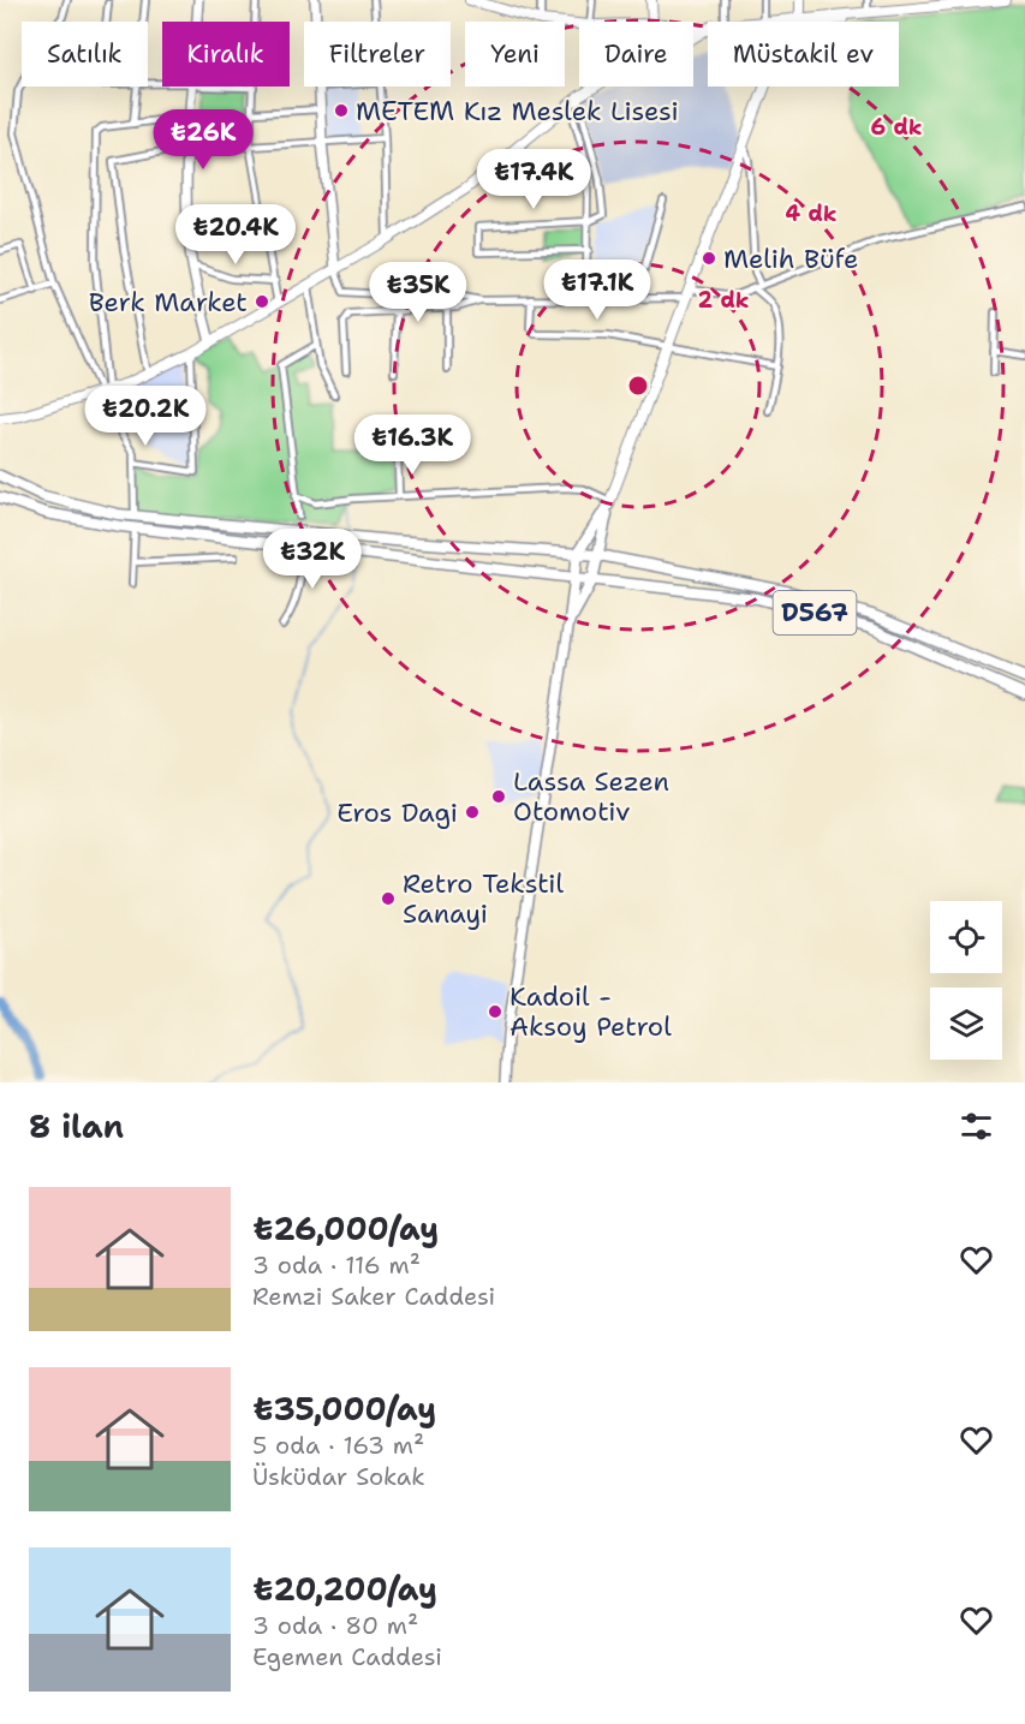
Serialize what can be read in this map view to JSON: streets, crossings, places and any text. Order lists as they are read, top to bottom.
{
  "streets": {
    "highway": ["D567"]
  },
  "places": [
    "METEM Kız Meslek Lisesi",
    "Melih Büfe",
    "Berk Market",
    "Lassa Sezen Otomotiv",
    "Eros Dagi",
    "Retro Tekstil Sanayi",
    "Kadoil - Aksoy Petrol"
  ],
  "page": {
    "chip": [
      "Satılık",
      "Kiralık",
      "Filtreler",
      "Yeni",
      "Daire",
      "Müstakil ev"
    ],
    "price": [
      "₺26K",
      "₺17.4K",
      "₺20.4K",
      "₺17.1K",
      "₺35K",
      "₺20.2K",
      "₺16.3K",
      "₺32K"
    ],
    "heading": "8 ilan",
    "list": [
      {
        "name": "₺26,000/ay",
        "note": "3 oda · 116 m² · Remzi Saker Caddesi"
      },
      {
        "name": "₺35,000/ay",
        "note": "5 oda · 163 m² · Üsküdar Sokak"
      },
      {
        "name": "₺20,200/ay",
        "note": "3 oda · 80 m² · Egemen Caddesi"
      }
    ]
  },
  "rings": ["6 dk", "4 dk", "2 dk"]
}
